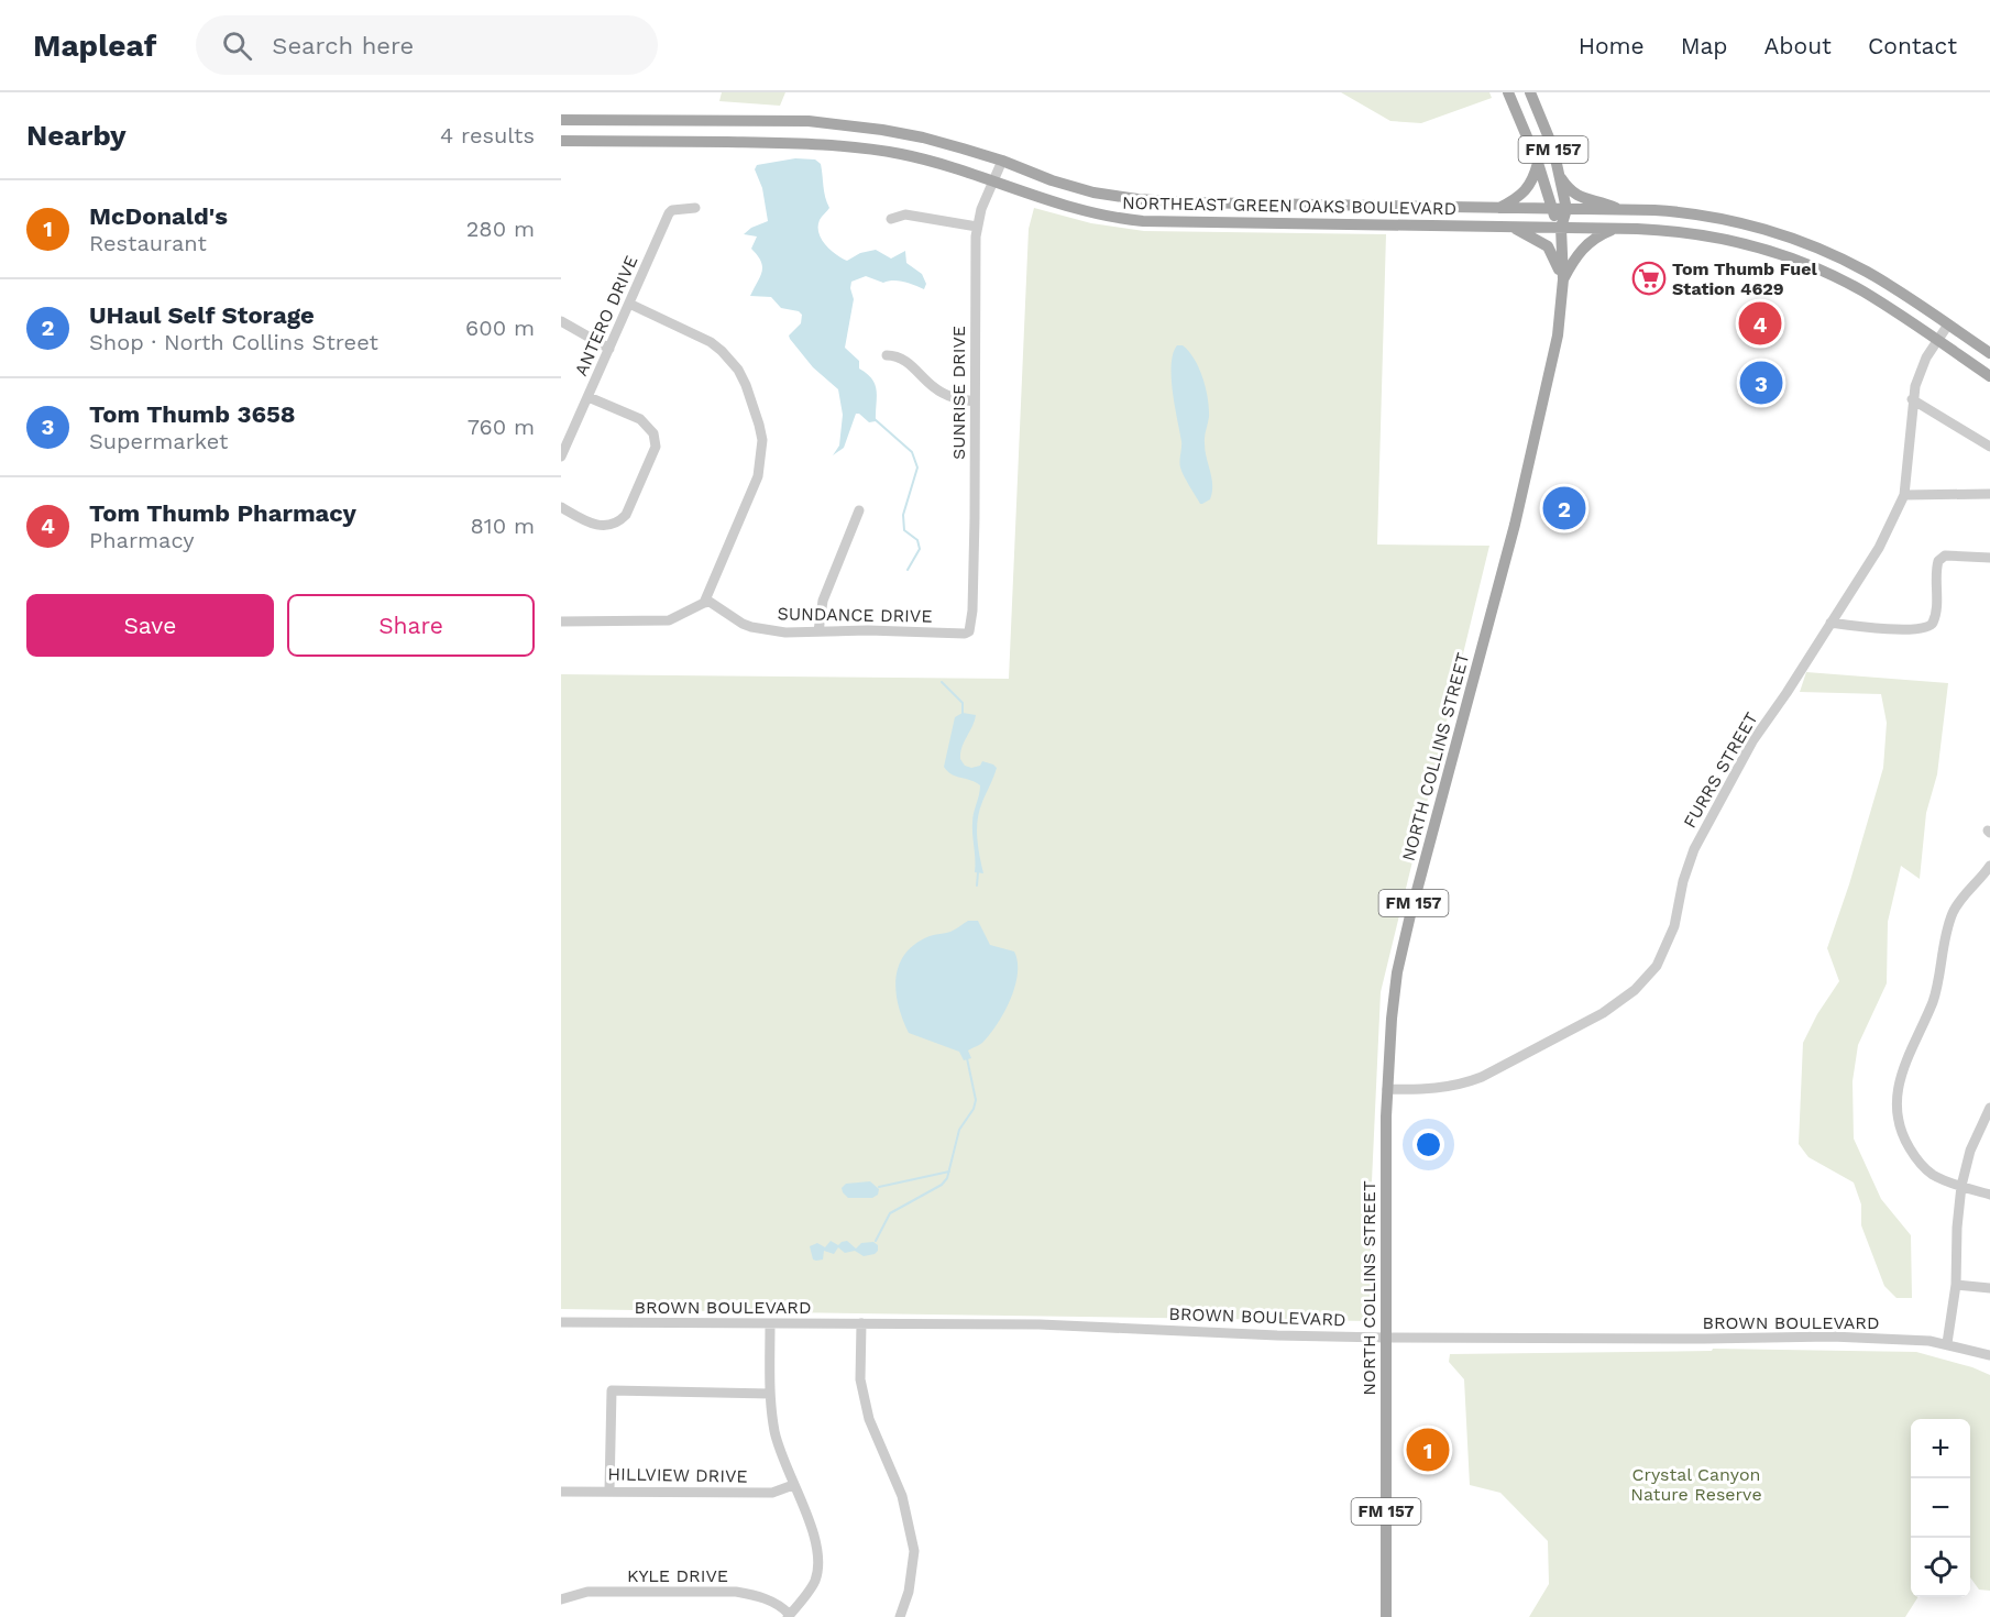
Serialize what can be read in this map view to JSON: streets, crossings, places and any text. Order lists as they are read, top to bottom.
{
  "streets": {
    "main road": ["FM 157", "NORTHEAST GREEN OAKS BOULEVARD", "NORTH COLLINS STREET"],
    "street": [
      "ANTERO DRIVE",
      "SUNRISE DRIVE",
      "SUNDANCE DRIVE",
      "FURRS STREET",
      "BROWN BOULEVARD",
      "HILLVIEW DRIVE",
      "KYLE DRIVE"
    ]
  },
  "crossings": [
    ["NORTHEAST GREEN OAKS BOULEVARD", "SUNRISE DRIVE"],
    ["NORTHEAST GREEN OAKS BOULEVARD", "NORTH COLLINS STREET"],
    ["NORTHEAST GREEN OAKS BOULEVARD", "FURRS STREET"],
    ["SUNRISE DRIVE", "SUNDANCE DRIVE"],
    ["NORTH COLLINS STREET", "FURRS STREET"],
    ["NORTH COLLINS STREET", "BROWN BOULEVARD"]
  ],
  "parks": ["Crystal Canyon Nature Reserve"],
  "places": {
    "supermarket": ["Tom Thumb Fuel Station 4629"]
  },
  "page": {
    "header": "Mapleaf",
    "search": "Search here",
    "nav": [
      "Home",
      "Map",
      "About",
      "Contact"
    ],
    "heading": ["Nearby", "4 results"],
    "list": [
      {
        "mark": "1",
        "name": "McDonald's",
        "note": "Restaurant",
        "value": "280 m"
      },
      {
        "mark": "2",
        "name": "UHaul Self Storage",
        "note": "Shop · North Collins Street",
        "value": "600 m"
      },
      {
        "mark": "3",
        "name": "Tom Thumb 3658",
        "note": "Supermarket",
        "value": "760 m"
      },
      {
        "mark": "4",
        "name": "Tom Thumb Pharmacy",
        "note": "Pharmacy",
        "value": "810 m"
      }
    ],
    "pins": [
      "4",
      "3",
      "2",
      "1"
    ],
    "buttons": ["Save", "Share"],
    "map_buttons": ["+", "−"]
  }
}
